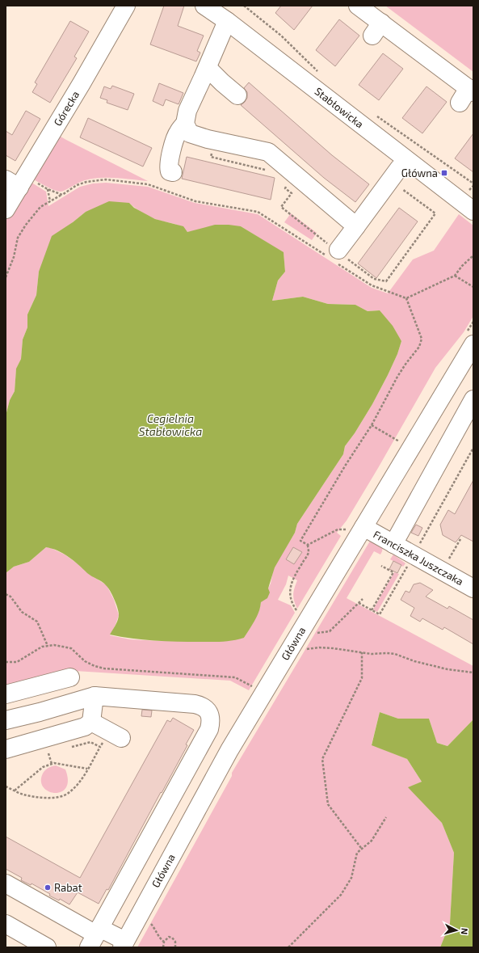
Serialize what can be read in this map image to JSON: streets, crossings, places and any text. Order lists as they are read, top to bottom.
{
  "streets": {
    "street": [
      "Stabłowicka",
      "Górecka",
      "Franciszka Juszczaka",
      "Główna"
    ]
  },
  "crossings": [
    ["Franciszka Juszczaka", "Główna"]
  ],
  "water": ["Cegielnia Stabłowicka"],
  "places": {
    "transit": ["Główna"],
    "other": ["Rabat"]
  },
  "north": "right"
}
